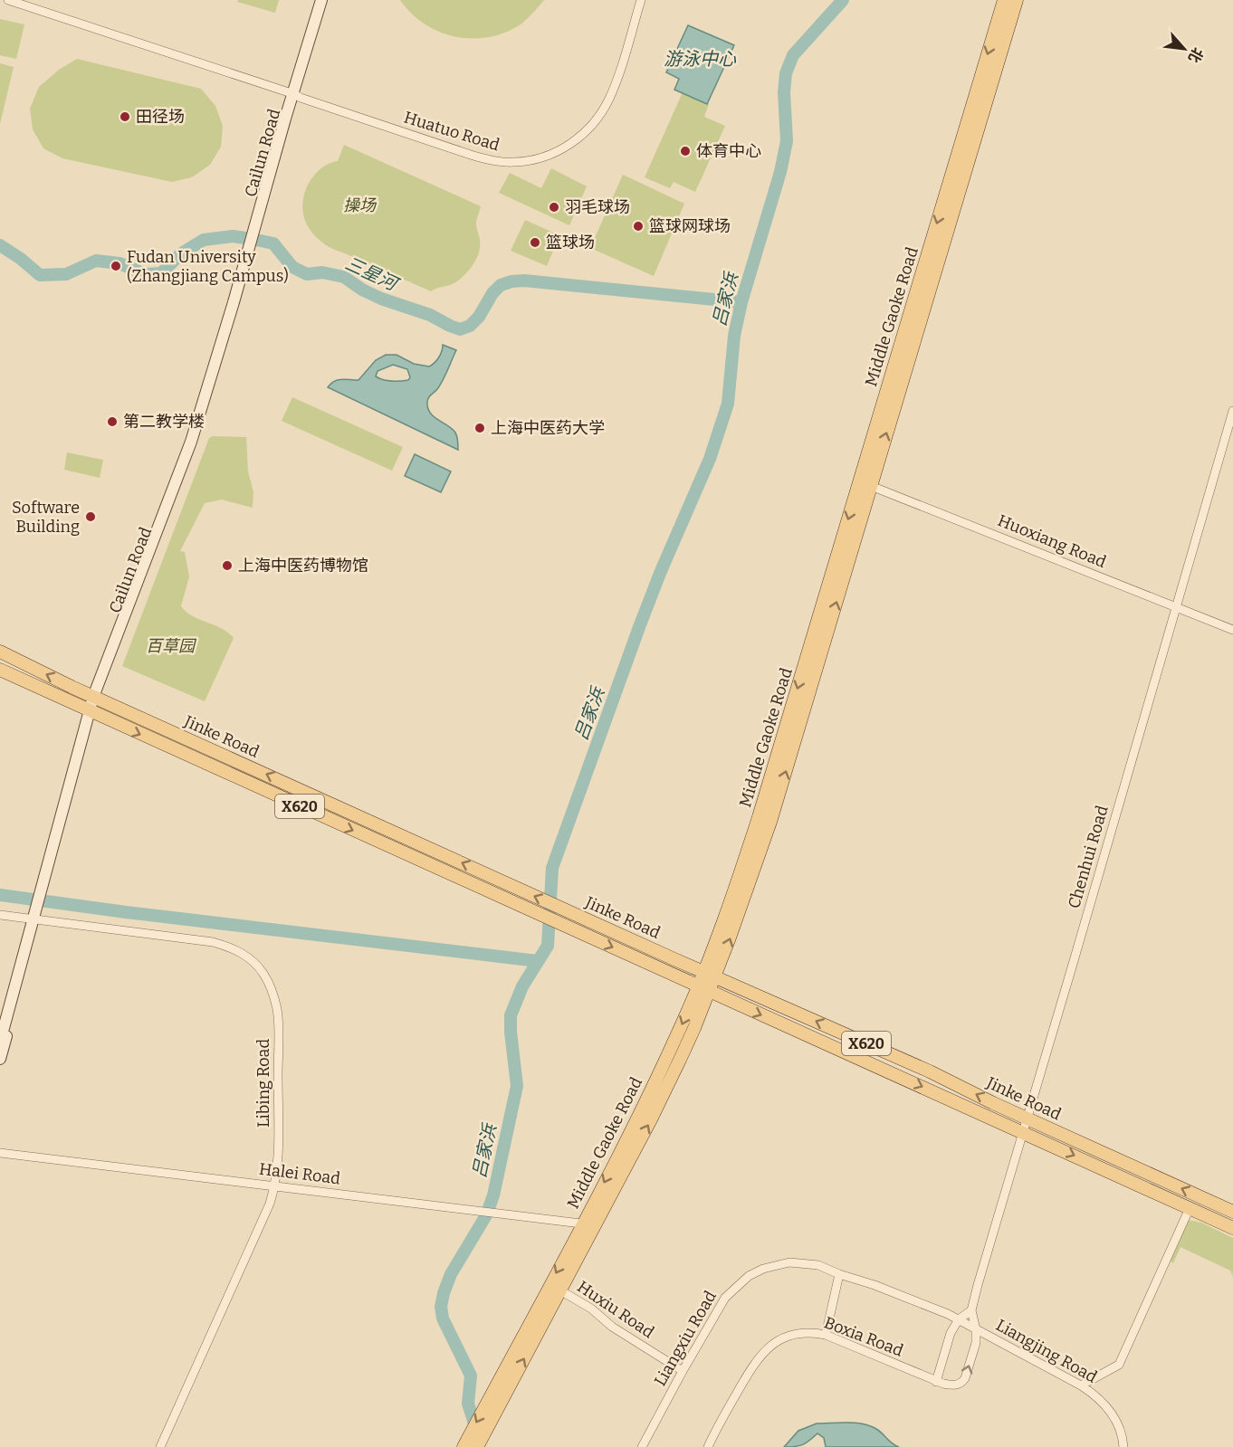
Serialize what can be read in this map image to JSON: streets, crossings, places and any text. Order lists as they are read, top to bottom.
{
  "streets": {
    "main road": ["Middle Gaoke Road", "Jinke Road", "X620"],
    "street": [
      "Huatuo Road",
      "Cailun Road",
      "Huoxiang Road",
      "Chenhui Road",
      "Libing Road",
      "Halei Road",
      "Huxiu Road",
      "Boxia Road",
      "Liangxiu Road",
      "Liangjing Road"
    ]
  },
  "crossings": [
    ["Huatuo Road", "Cailun Road"],
    ["Cailun Road", "Jinke Road"],
    ["Cailun Road", "Libing Road"],
    ["Middle Gaoke Road", "Huoxiang Road"],
    ["Middle Gaoke Road", "Jinke Road"],
    ["Middle Gaoke Road", "Halei Road"],
    ["Middle Gaoke Road", "Huxiu Road"],
    ["Huoxiang Road", "Chenhui Road"],
    ["Jinke Road", "Chenhui Road"],
    ["Chenhui Road", "Boxia Road"],
    ["Chenhui Road", "Liangjing Road"],
    ["Libing Road", "Halei Road"],
    ["Huxiu Road", "Liangxiu Road"],
    ["Liangxiu Road", "Liangjing Road"]
  ],
  "water": ["游泳中心", "三星河", "吕家浜"],
  "parks": ["操场", "百草园"],
  "places": [
    "田径场",
    "体育中心",
    "羽毛球场",
    "篮球网球场",
    "篮球场",
    "Fudan University (Zhangjiang Campus)",
    "第二教学楼",
    "上海中医药大学",
    "Software Building",
    "上海中医药博物馆"
  ],
  "north": "bottom right"
}
